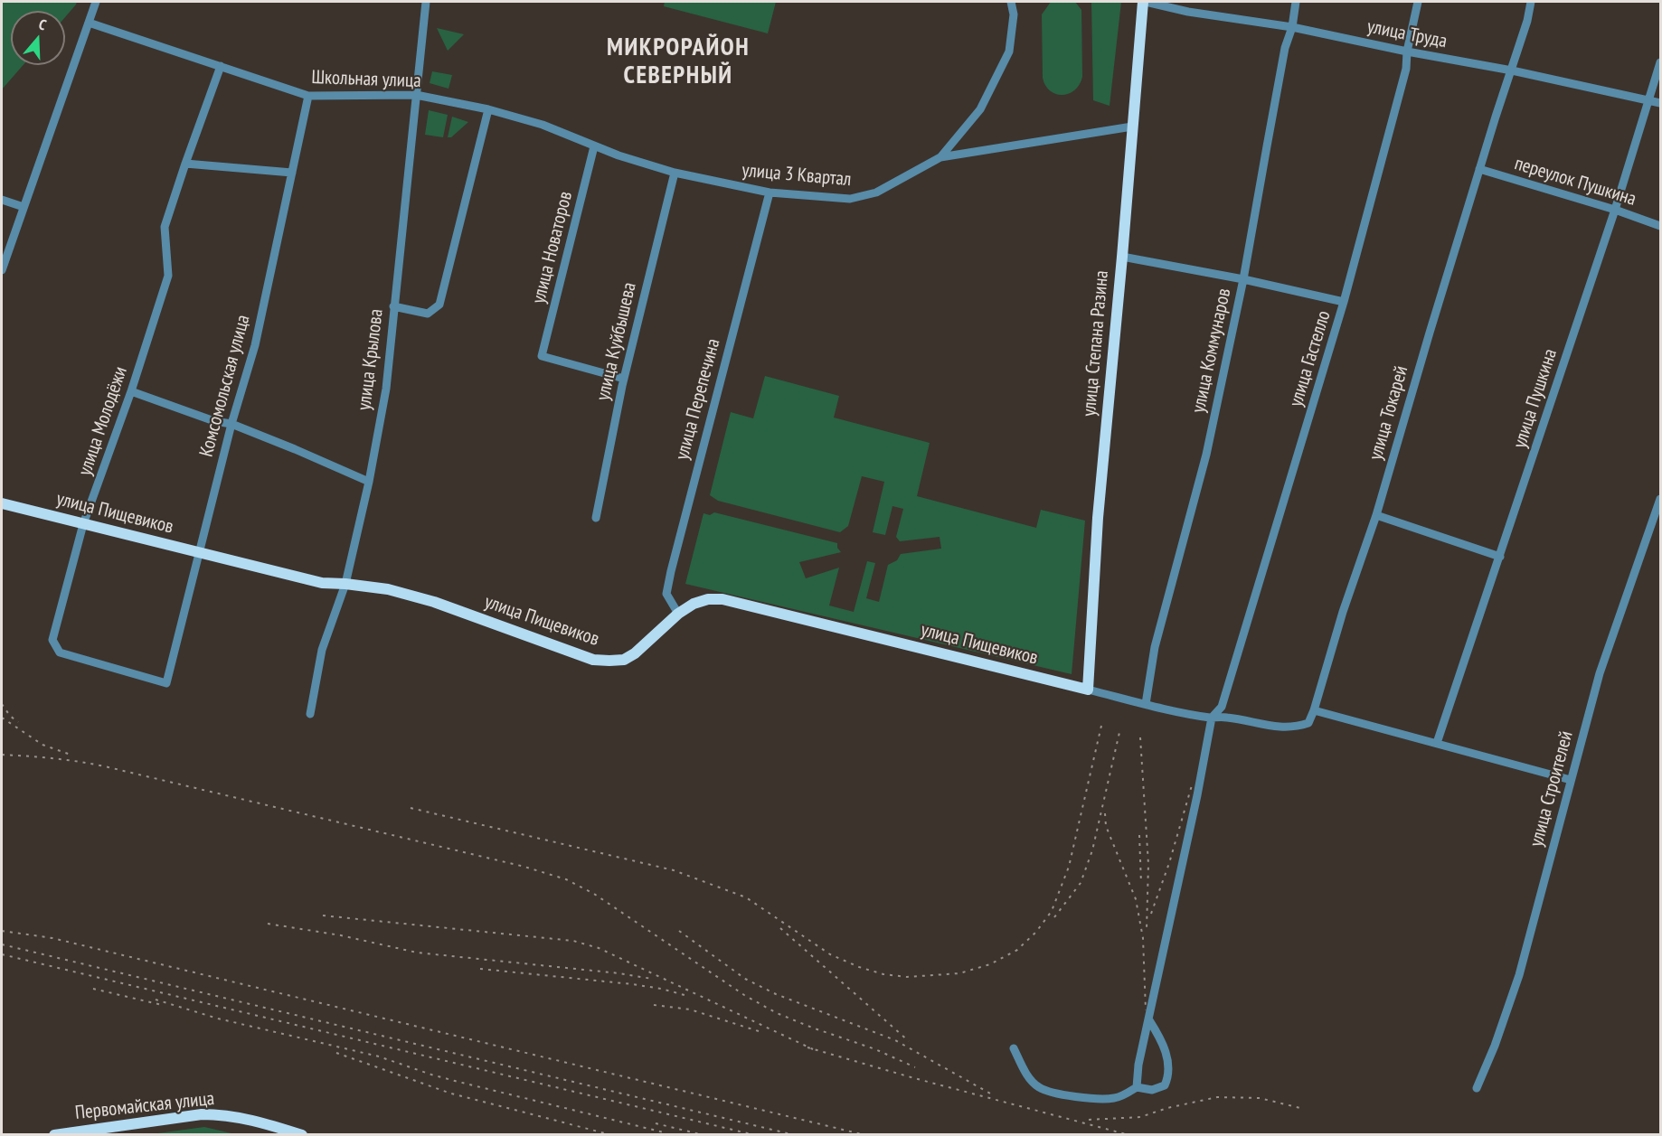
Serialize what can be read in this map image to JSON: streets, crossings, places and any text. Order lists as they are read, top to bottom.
{
  "streets": {
    "main road": ["улица Степана Разина", "улица Пищевиков", "Первомайская улица"],
    "street": [
      "улица Труда",
      "Школьная улица",
      "улица 3 Квартал",
      "переулок Пушкина",
      "улица Новаторов",
      "улица Куйбышева",
      "улица Коммунаров",
      "улица Гастелло",
      "улица Крылова",
      "Комсомольская улица",
      "улица Пушкина",
      "улица Перепечина",
      "улица Токарей",
      "улица Молодёжи",
      "улица Строителей"
    ]
  },
  "crossings": [
    ["улица Труда", "улица Степана Разина"],
    ["улица Труда", "улица Коммунаров"],
    ["улица Труда", "улица Гастелло"],
    ["улица Труда", "улица Пушкина"],
    ["улица Труда", "улица Токарей"],
    ["Школьная улица", "улица 3 Квартал"],
    ["Школьная улица", "улица Новаторов"],
    ["Школьная улица", "улица Куйбышева"],
    ["Школьная улица", "улица Крылова"],
    ["Школьная улица", "Комсомольская улица"],
    ["улица 3 Квартал", "улица Куйбышева"],
    ["улица 3 Квартал", "улица Перепечина"],
    ["переулок Пушкина", "улица Пушкина"],
    ["переулок Пушкина", "улица Токарей"],
    ["улица Новаторов", "улица Куйбышева"],
    ["улица Степана Разина", "улица Пищевиков"],
    ["улица Коммунаров", "улица Пищевиков"],
    ["улица Гастелло", "улица Пищевиков"],
    ["улица Крылова", "улица Пищевиков"],
    ["Комсомольская улица", "улица Молодёжи"],
    ["Комсомольская улица", "улица Пищевиков"],
    ["улица Перепечина", "улица Пищевиков"],
    ["улица Токарей", "улица Пищевиков"],
    ["улица Молодёжи", "улица Пищевиков"]
  ],
  "districts": ["МИКРОРАЙОН СЕВЕРНЫЙ"],
  "north": "top"
}
